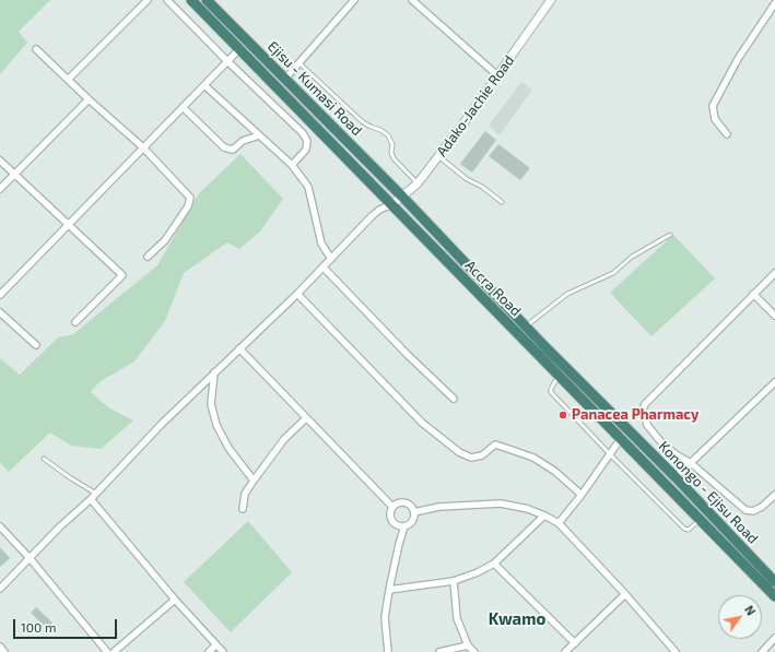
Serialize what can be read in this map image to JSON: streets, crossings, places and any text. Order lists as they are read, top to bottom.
{
  "streets": {
    "highway": ["Ejisu - Kumasi Road", "Accra Road", "Konongo - Ejisu Road"],
    "street": ["Adako-Jachie Road"]
  },
  "crossings": [
    ["Ejisu - Kumasi Road", "Adako-Jachie Road"],
    ["Ejisu - Kumasi Road", "Konongo - Ejisu Road"],
    ["Adako-Jachie Road", "Accra Road"],
    ["Adako-Jachie Road", "Konongo - Ejisu Road"]
  ],
  "districts": ["Kwamo"],
  "places": ["Panacea Pharmacy"],
  "scale_bar": "100 m",
  "north": "top right"
}
